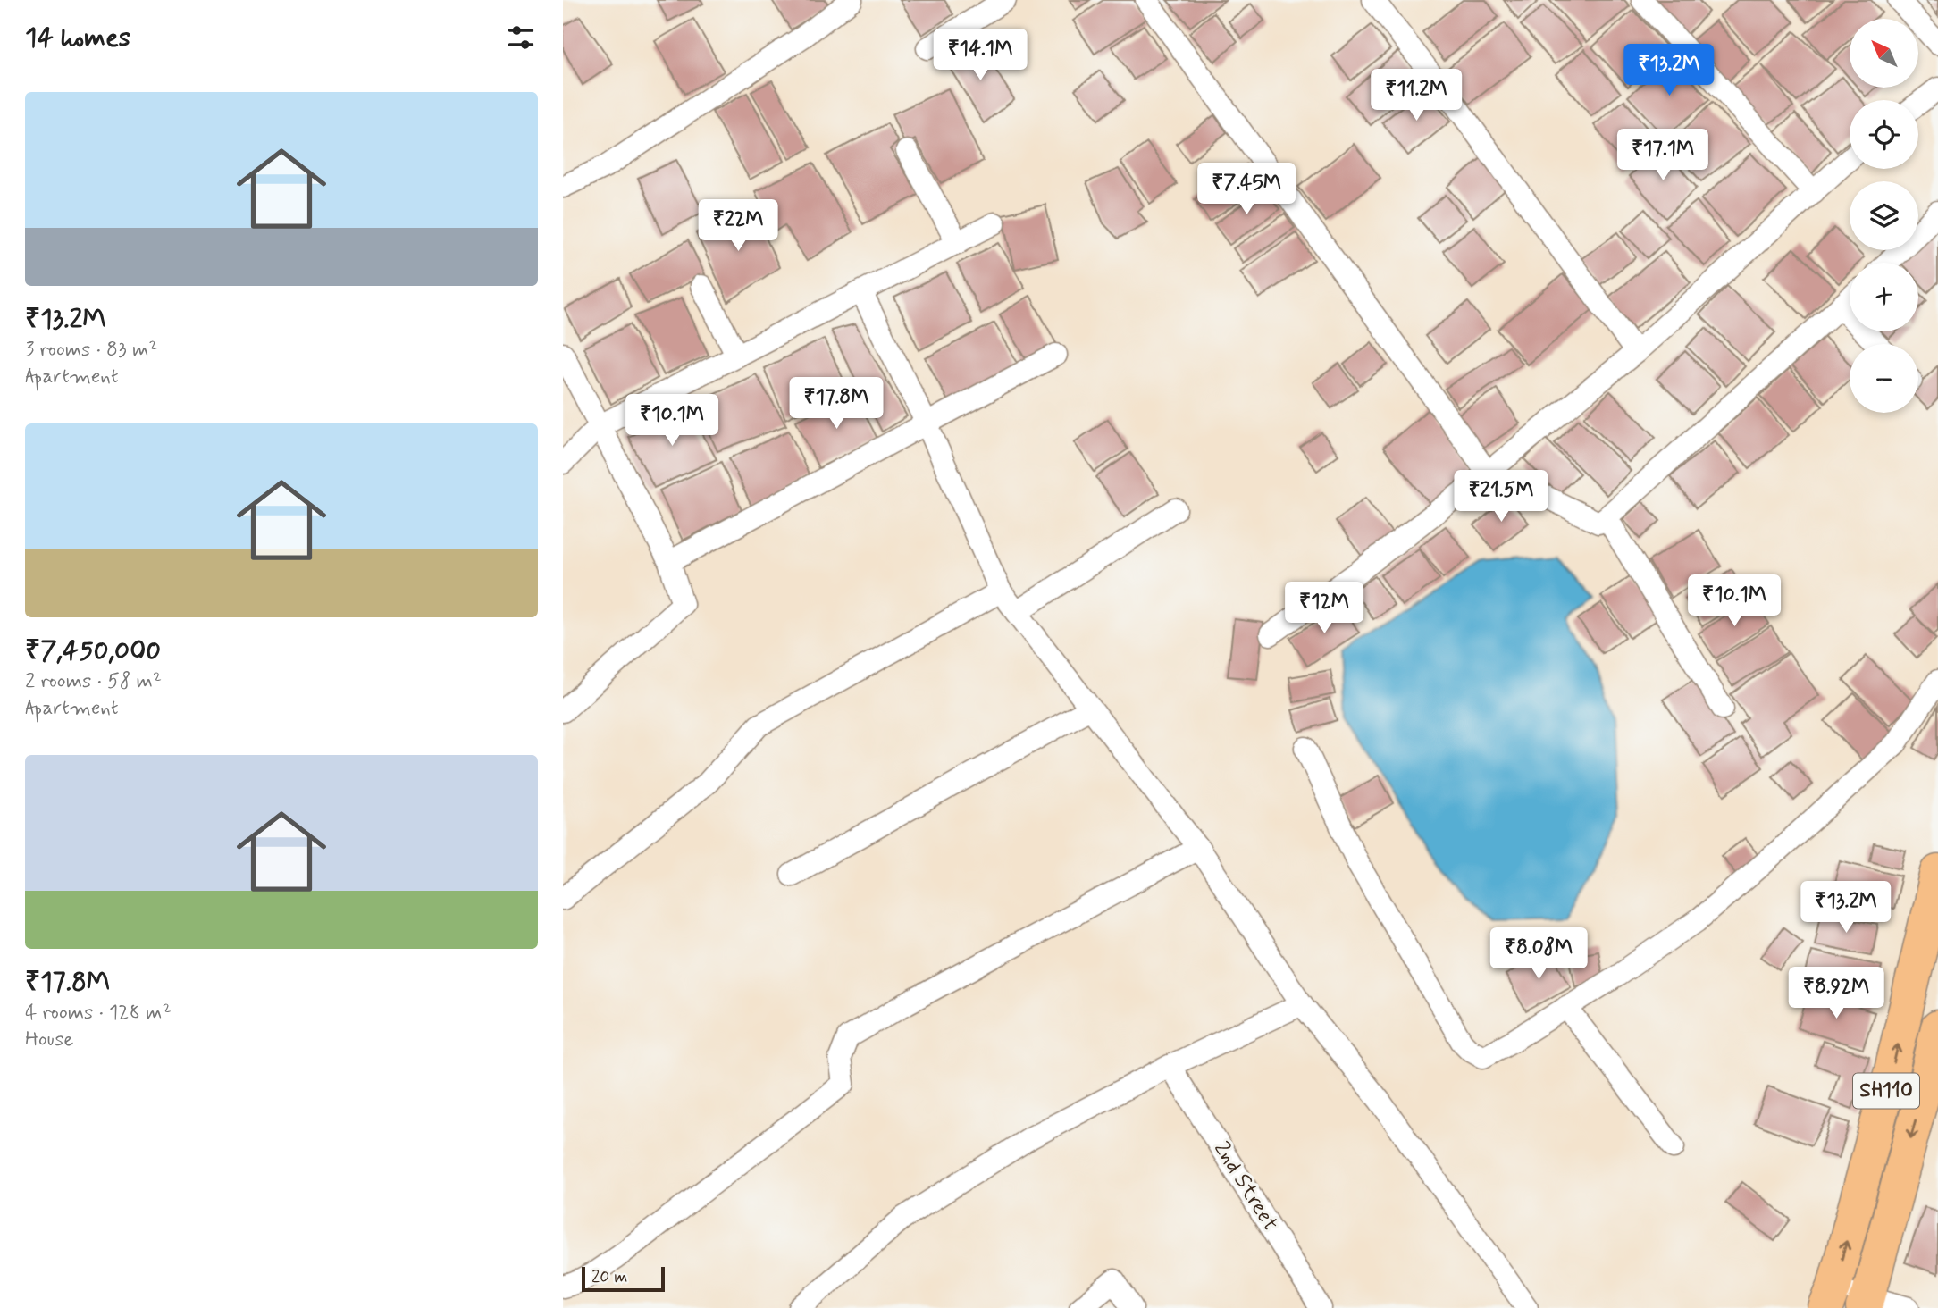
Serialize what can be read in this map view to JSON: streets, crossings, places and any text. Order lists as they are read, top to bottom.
{
  "streets": {
    "main road": ["SH110"],
    "street": ["2nd Street"]
  },
  "scale_bar": "20 m",
  "north": "top left",
  "page": {
    "heading": "14 homes",
    "map_buttons": ["+", "−"],
    "price": [
      "₹14.1M",
      "₹13.2M",
      "₹11.2M",
      "₹17.1M",
      "₹7.45M",
      "₹22M",
      "₹17.8M",
      "₹10.1M",
      "₹21.5M",
      "₹10.1M",
      "₹12M",
      "₹13.2M",
      "₹8.08M",
      "₹8.92M"
    ],
    "list": [
      {
        "name": "₹13.2M",
        "note": "3 rooms · 83 m² · Apartment"
      },
      {
        "name": "₹7,450,000",
        "note": "2 rooms · 58 m² · Apartment"
      },
      {
        "name": "₹17.8M",
        "note": "4 rooms · 128 m² · House"
      }
    ],
    "scale": "20 m"
  }
}
